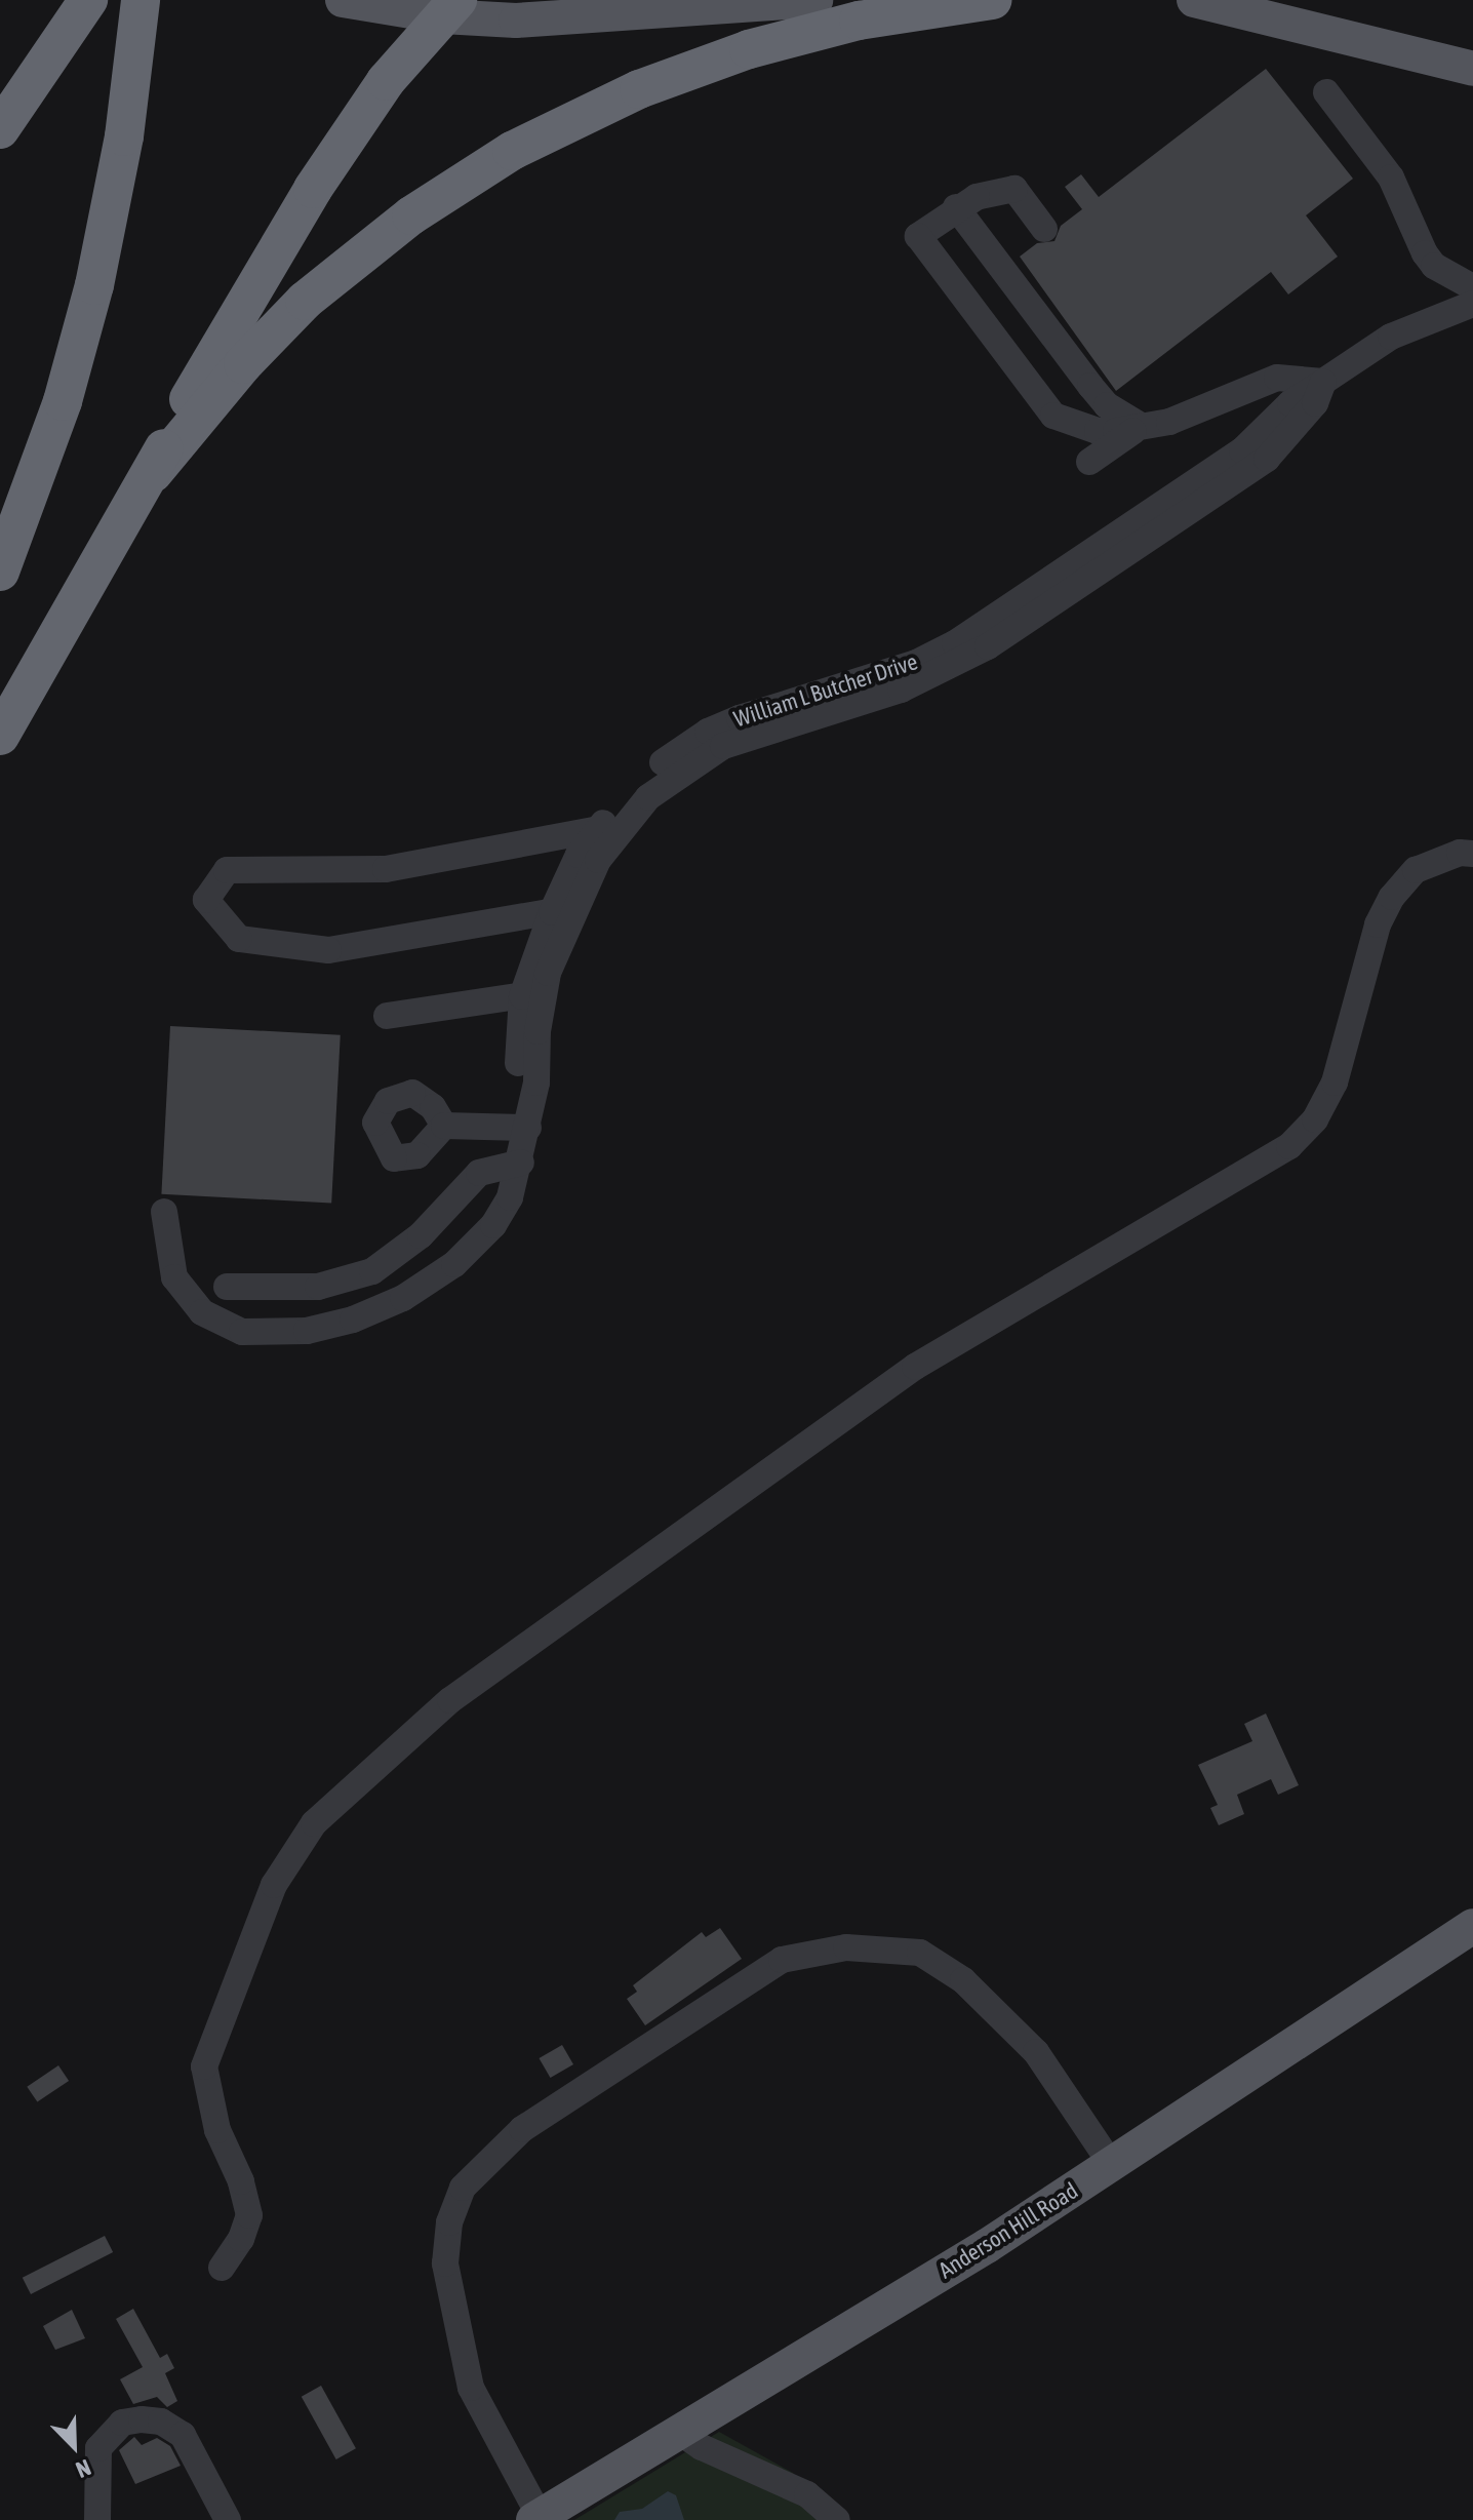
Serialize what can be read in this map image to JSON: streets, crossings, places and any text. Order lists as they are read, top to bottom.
{
  "streets": {
    "main road": ["Anderson Hill Road"],
    "street": ["William L Butcher Drive"]
  },
  "north": "bottom right"
}
